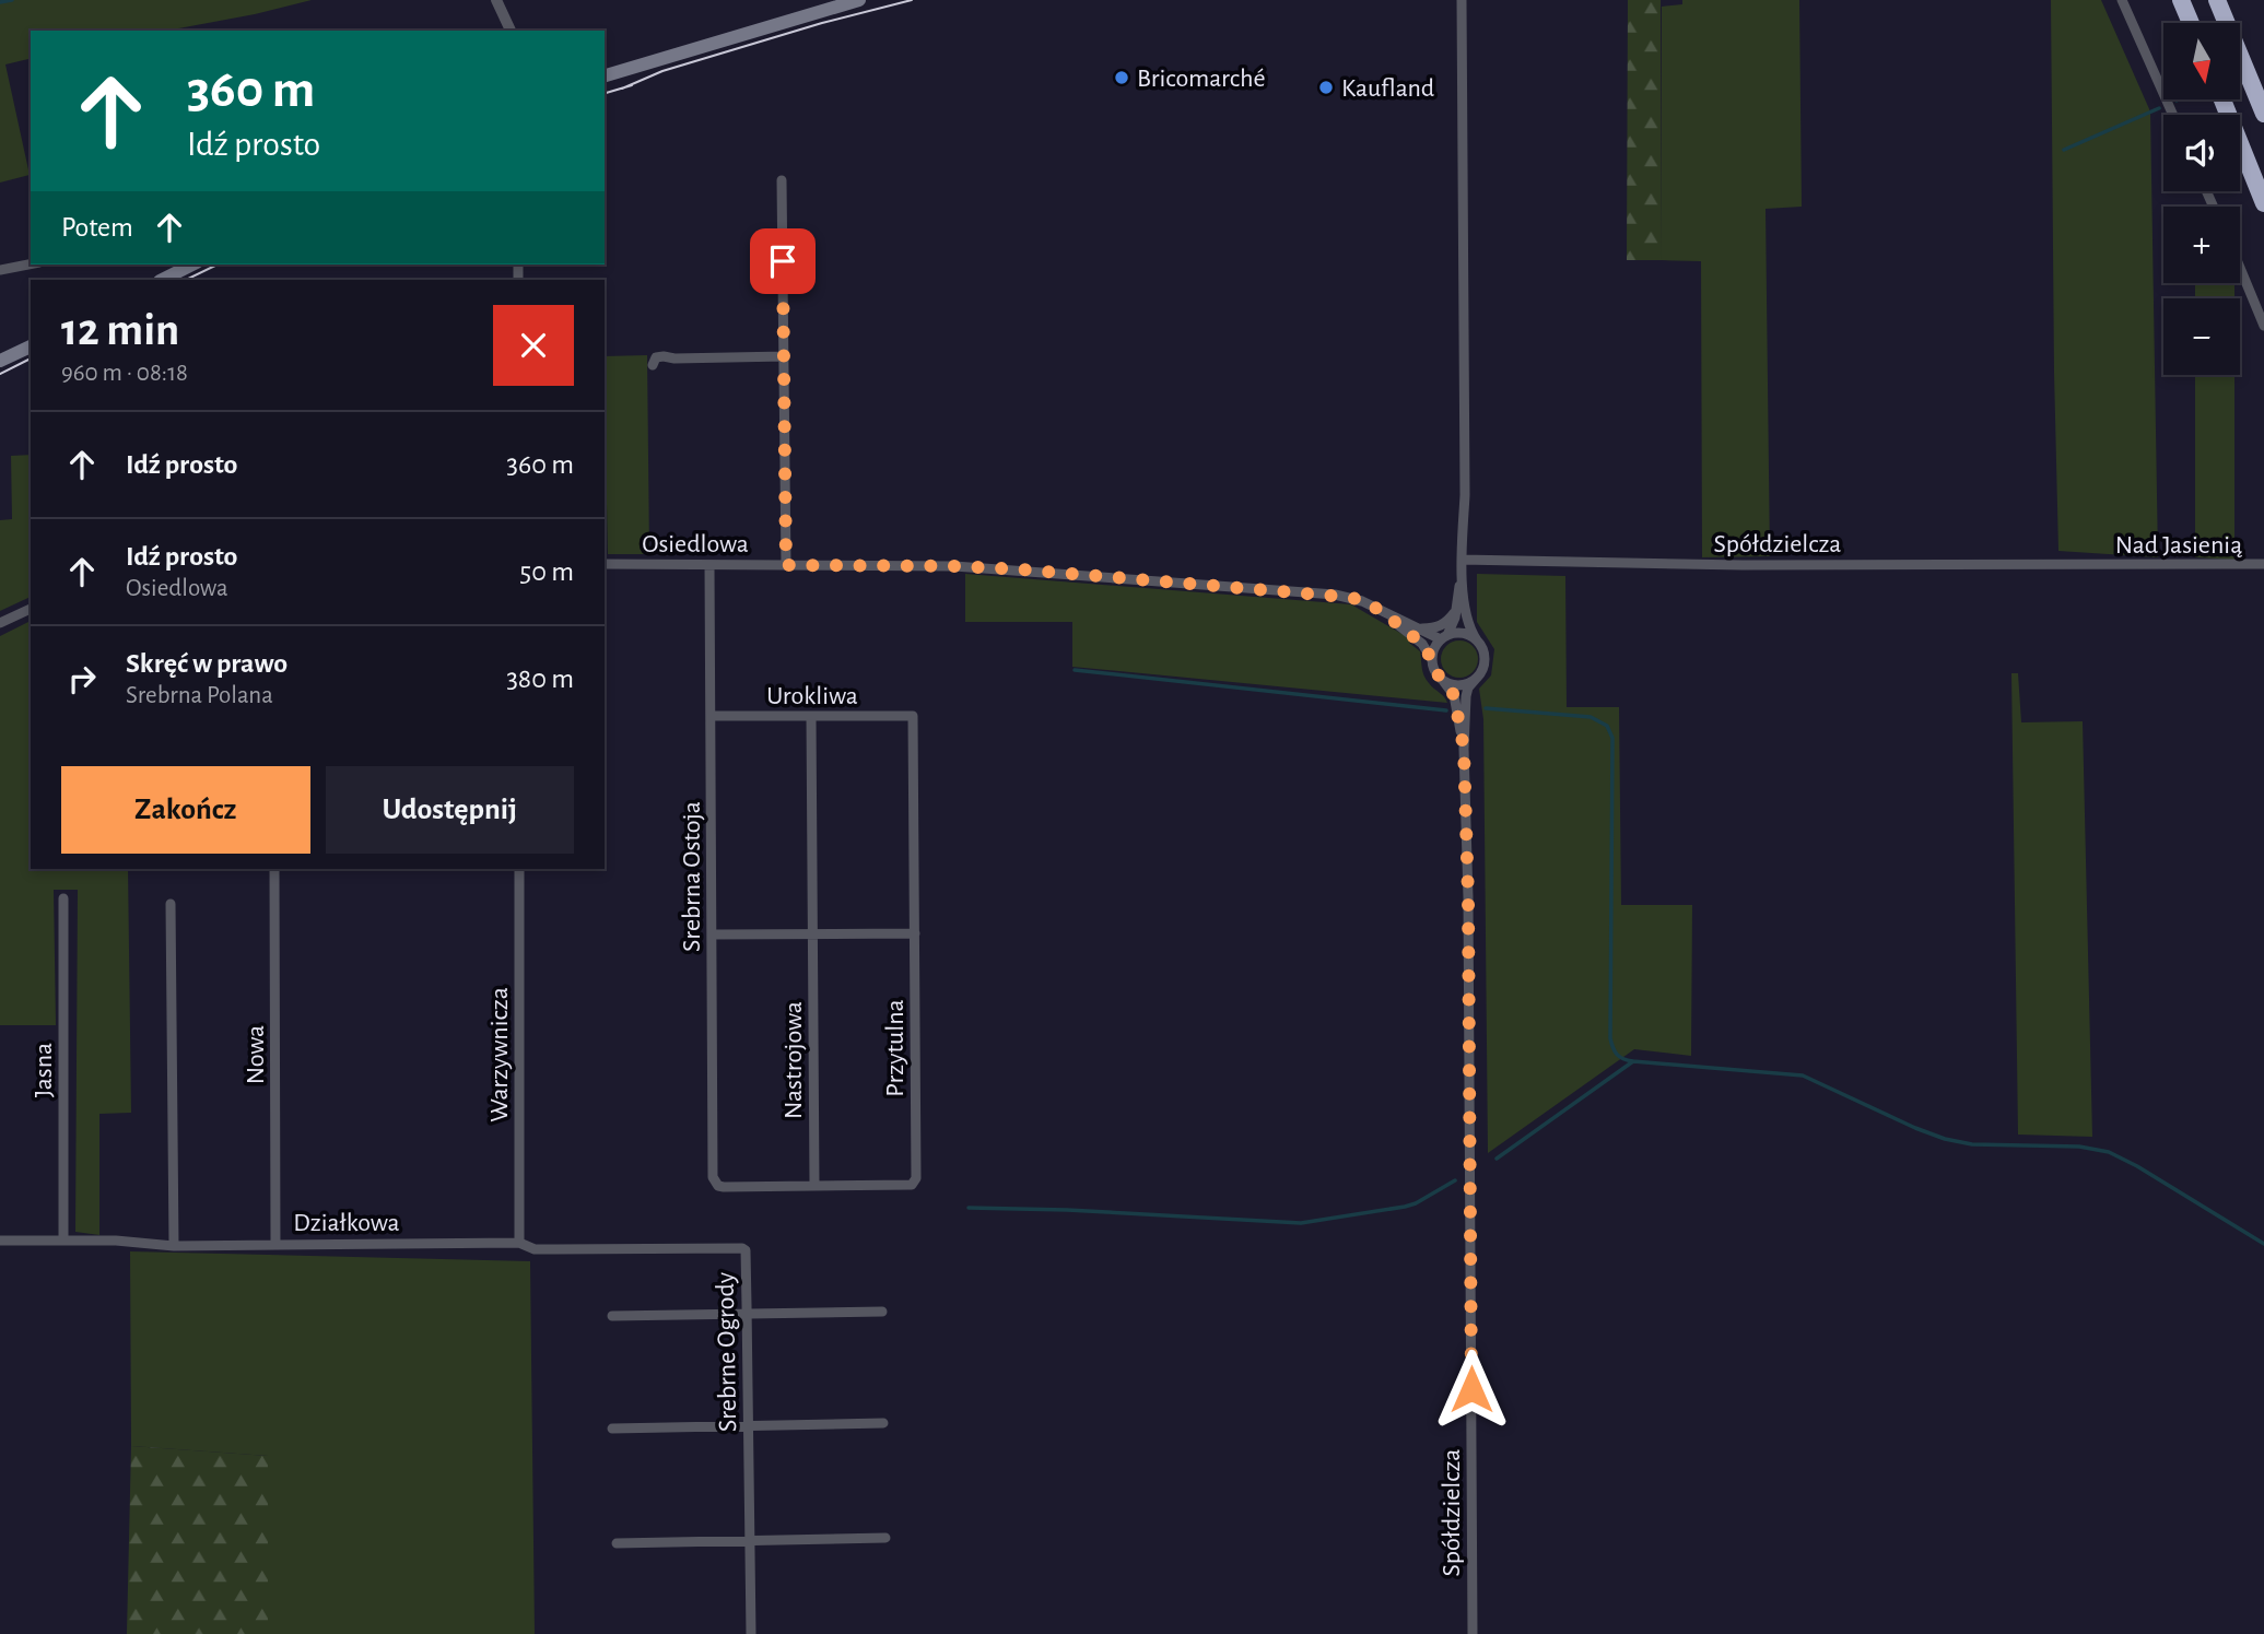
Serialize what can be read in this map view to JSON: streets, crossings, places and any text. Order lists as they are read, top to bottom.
{
  "streets": {
    "street": [
      "Osiedlowa",
      "Spółdzielcza",
      "Nad Jasienią",
      "Urokliwa",
      "Srebrna Ostoja",
      "Przytulna",
      "Nowa",
      "Warzywnicza",
      "Nastrojowa",
      "Jasna",
      "Działkowa",
      "Srebrne Ogrody"
    ]
  },
  "crossings": [
    ["Osiedlowa", "Srebrna Ostoja"],
    ["Spółdzielcza", "Nad Jasienią"],
    ["Urokliwa", "Srebrna Ostoja"],
    ["Urokliwa", "Przytulna"],
    ["Urokliwa", "Nastrojowa"],
    ["Srebrna Ostoja", "Przytulna"],
    ["Przytulna", "Nastrojowa"],
    ["Nowa", "Działkowa"],
    ["Warzywnicza", "Działkowa"],
    ["Warzywnicza", "Srebrne Ogrody"],
    ["Jasna", "Działkowa"],
    ["Działkowa", "Srebrne Ogrody"]
  ],
  "places": ["Bricomarché", "Kaufland"],
  "north": "bottom",
  "page": {
    "map_buttons": ["+", "−"],
    "turn": ["360 m", "Idź prosto"],
    "then": "Potem",
    "heading": ["12 min", "960 m · 08:18"],
    "list": [
      {
        "name": "Idź prosto",
        "value": "360 m"
      },
      {
        "name": "Idź prosto",
        "note": "Osiedlowa",
        "value": "50 m"
      },
      {
        "name": "Skręć w prawo",
        "note": "Srebrna Polana",
        "value": "380 m"
      }
    ],
    "buttons": ["Zakończ", "Udostępnij"]
  }
}
